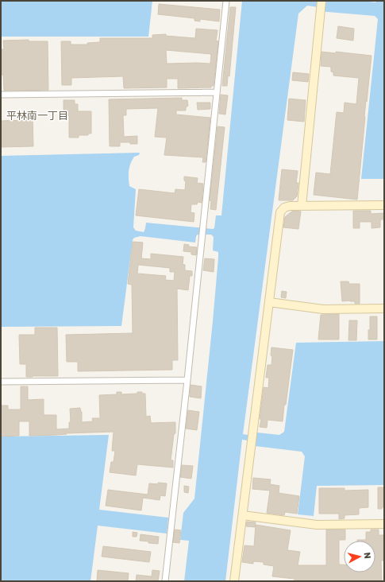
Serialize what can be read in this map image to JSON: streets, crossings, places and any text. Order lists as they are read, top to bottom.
{
  "districts": ["平林南一丁目"],
  "north": "right"
}
